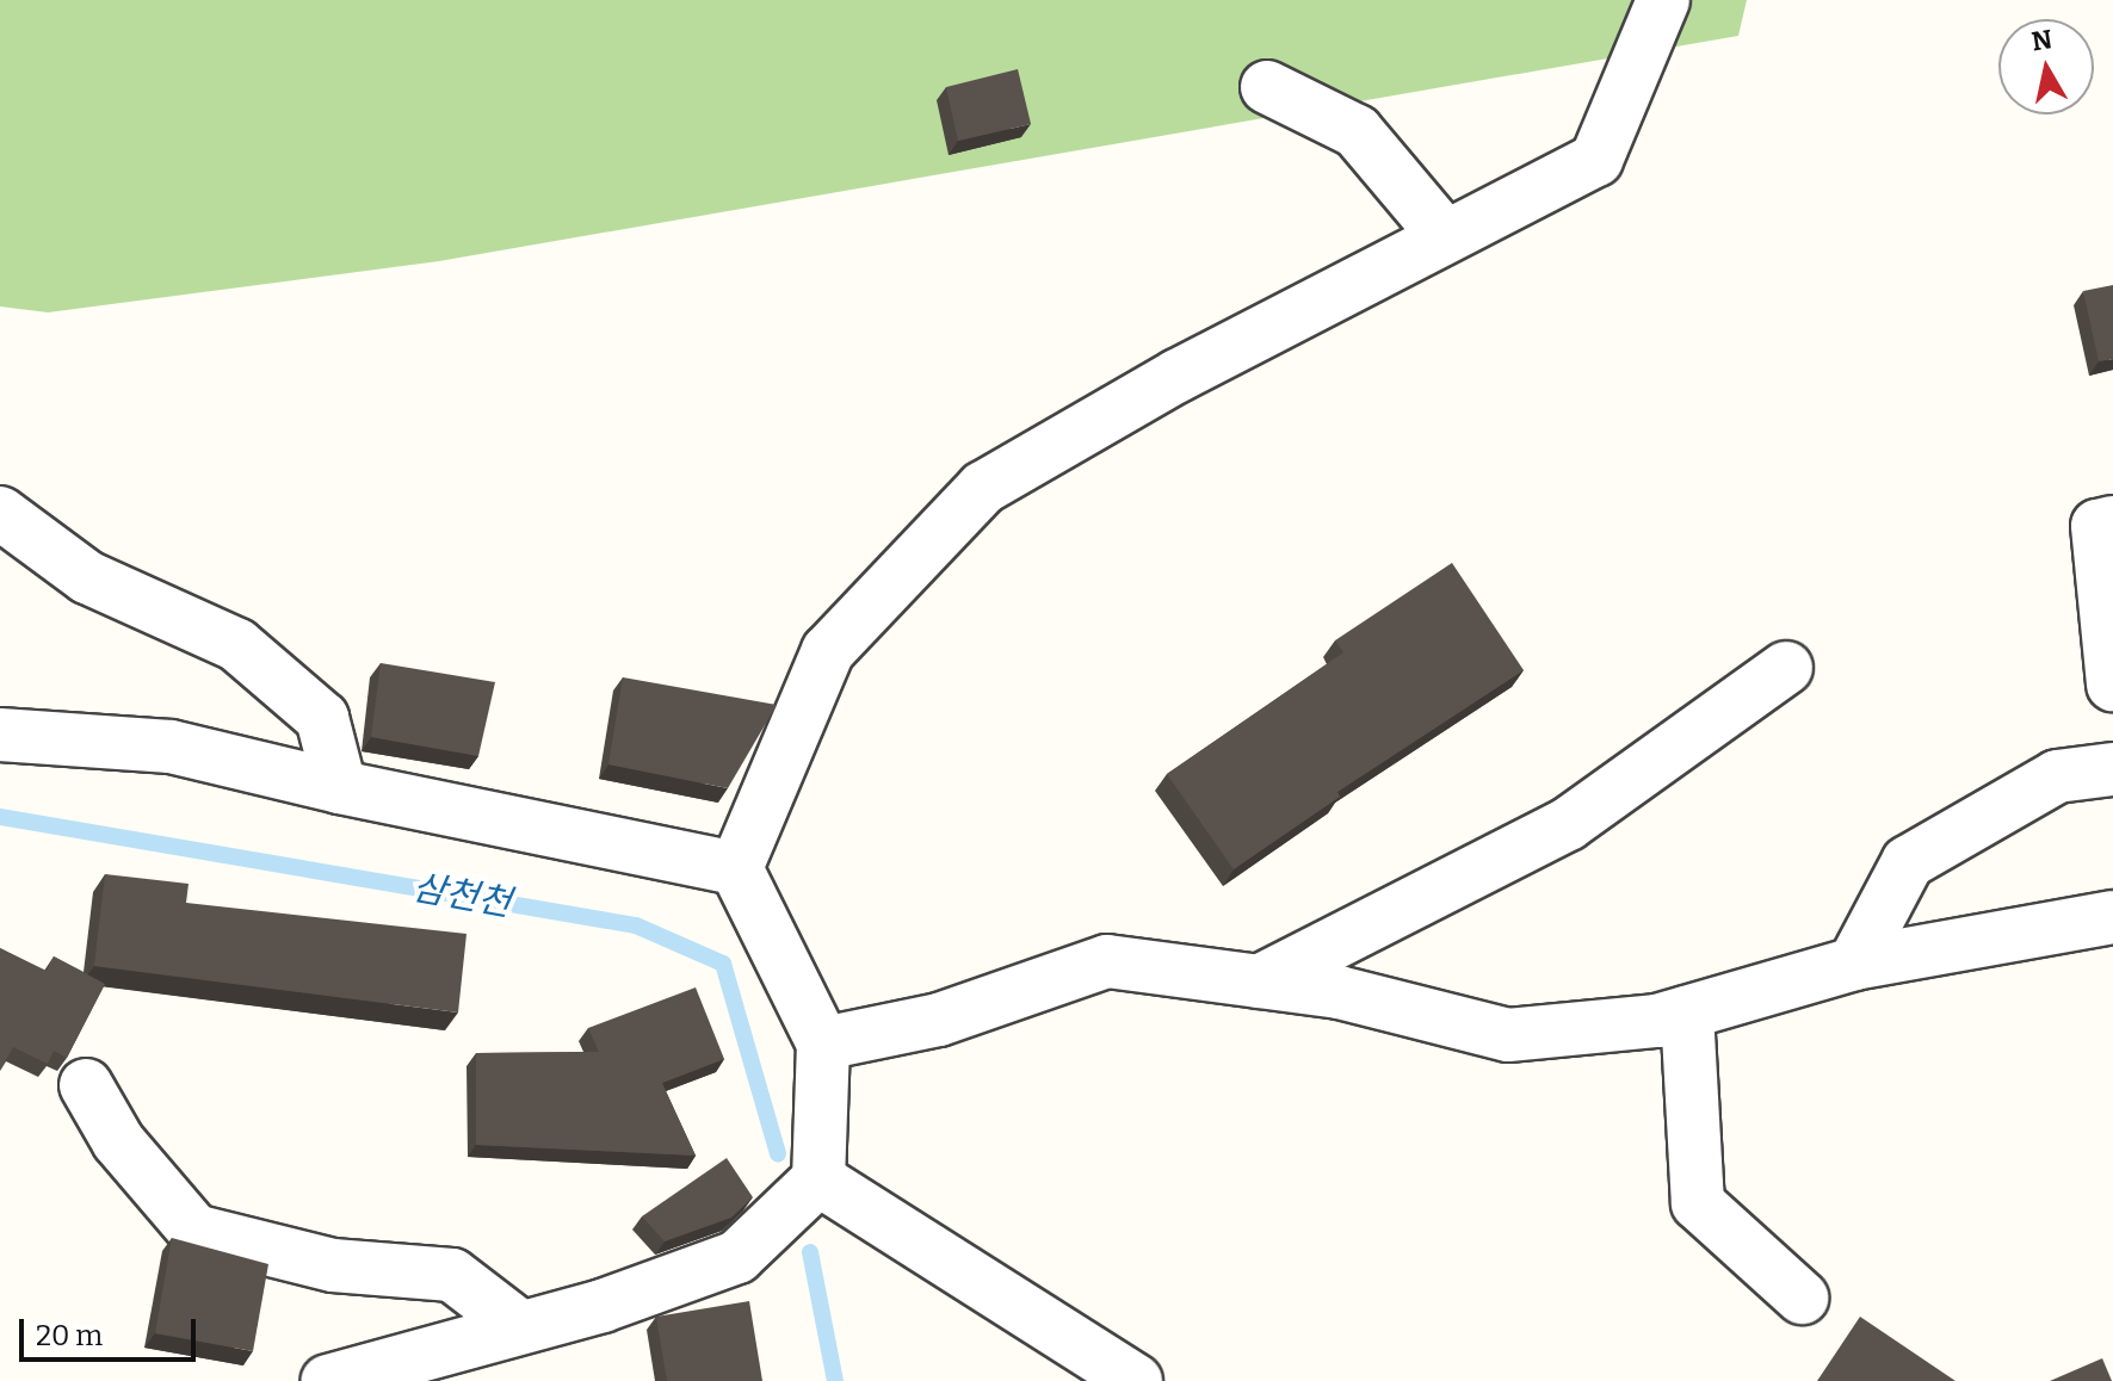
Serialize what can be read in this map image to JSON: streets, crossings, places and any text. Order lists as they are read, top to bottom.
{
  "water": ["삼천천"],
  "scale_bar": "20 m",
  "north": "top"
}
